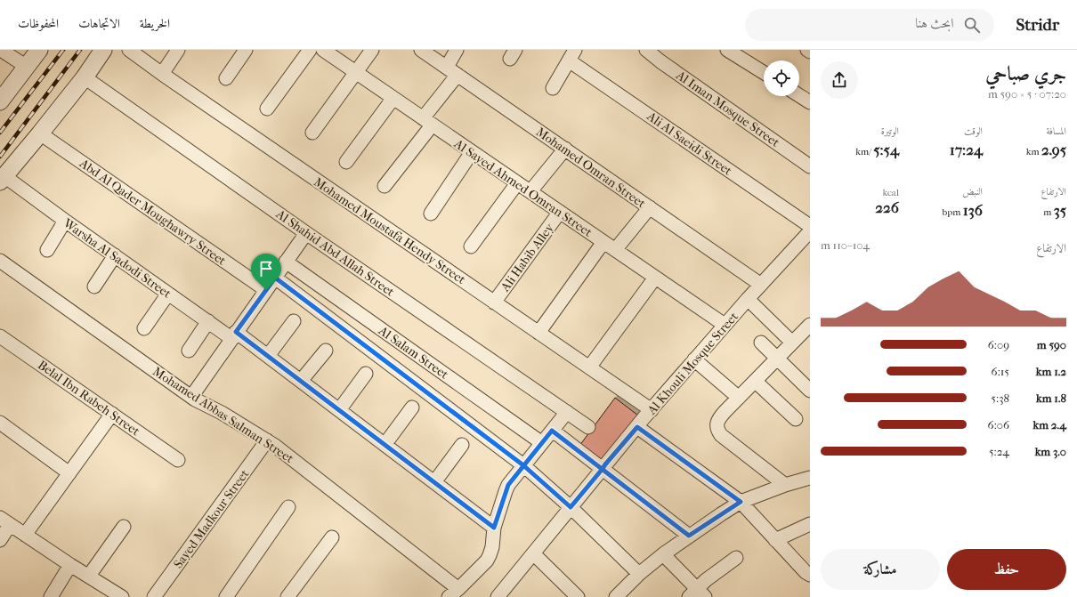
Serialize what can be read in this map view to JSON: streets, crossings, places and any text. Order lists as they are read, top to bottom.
{
  "streets": {
    "street": [
      "Al Iman Mosque Street",
      "Ali Al Saeidi Street",
      "Mohamed Omran Street",
      "Al Sayed Ahmed Omran Street",
      "Abd Al Qader Moughawry Street",
      "Mohamed Moustafa Hendy Street",
      "Al Shahid Abd Allah Street",
      "Ali Habib Alley",
      "Warsha Al Sadodi Street",
      "Al Salam Street",
      "Al Khouli Mosque Street",
      "Belal Ibn Rabeh Street",
      "Mohamed Abbas Salman Street",
      "Sayed Madkour Street"
    ]
  },
  "crossings": [
    ["Mohamed Omran Street", "Al Khouli Mosque Street"],
    ["Al Sayed Ahmed Omran Street", "Ali Habib Alley"],
    ["Al Sayed Ahmed Omran Street", "Al Khouli Mosque Street"],
    ["Mohamed Moustafa Hendy Street", "Ali Habib Alley"],
    ["Mohamed Moustafa Hendy Street", "Al Khouli Mosque Street"],
    ["Mohamed Abbas Salman Street", "Sayed Madkour Street"]
  ],
  "page": {
    "header": "Stridr",
    "search": "ابحث هنا",
    "nav": ["الخريطة", "الاتجاهات", "المحفوظات"],
    "heading": ["جري صباحي", "07:20 · 5 × 590 m"],
    "stats": [
      ["المسافة", "2.95 km"],
      ["الوقت", "17:24"],
      ["الوتيرة", "5:54 /km"],
      ["الارتفاع", "35 m"],
      ["النبض", "136 bpm"],
      ["kcal", "226"]
    ],
    "chart": ["الارتفاع", "104–110 m"],
    "list": [
      {
        "name": "590 m",
        "note": "6:09"
      },
      {
        "name": "1.2 km",
        "note": "6:15"
      },
      {
        "name": "1.8 km",
        "note": "5:38"
      },
      {
        "name": "2.4 km",
        "note": "6:06"
      },
      {
        "name": "3.0 km",
        "note": "5:24"
      }
    ],
    "buttons": ["حفظ", "مشاركة"]
  }
}
